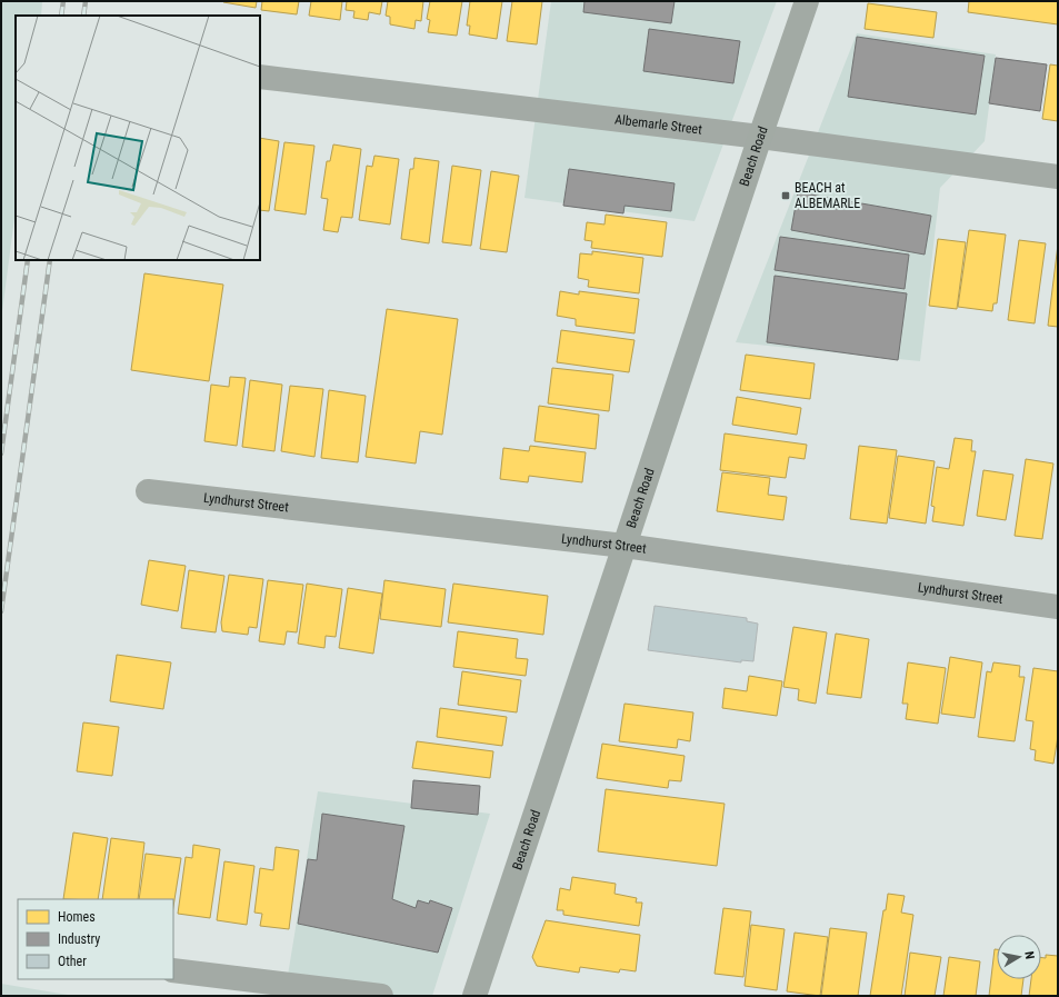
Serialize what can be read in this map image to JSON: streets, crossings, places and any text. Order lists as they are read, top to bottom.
{
  "streets": {
    "street": ["Albemarle Street", "Beach Road", "Lyndhurst Street"]
  },
  "crossings": [
    ["Albemarle Street", "Beach Road"],
    ["Beach Road", "Lyndhurst Street"]
  ],
  "places": {
    "transit": ["BEACH at ALBEMARLE"]
  },
  "legend": ["Homes", "Industry", "Other"],
  "north": "right"
}
